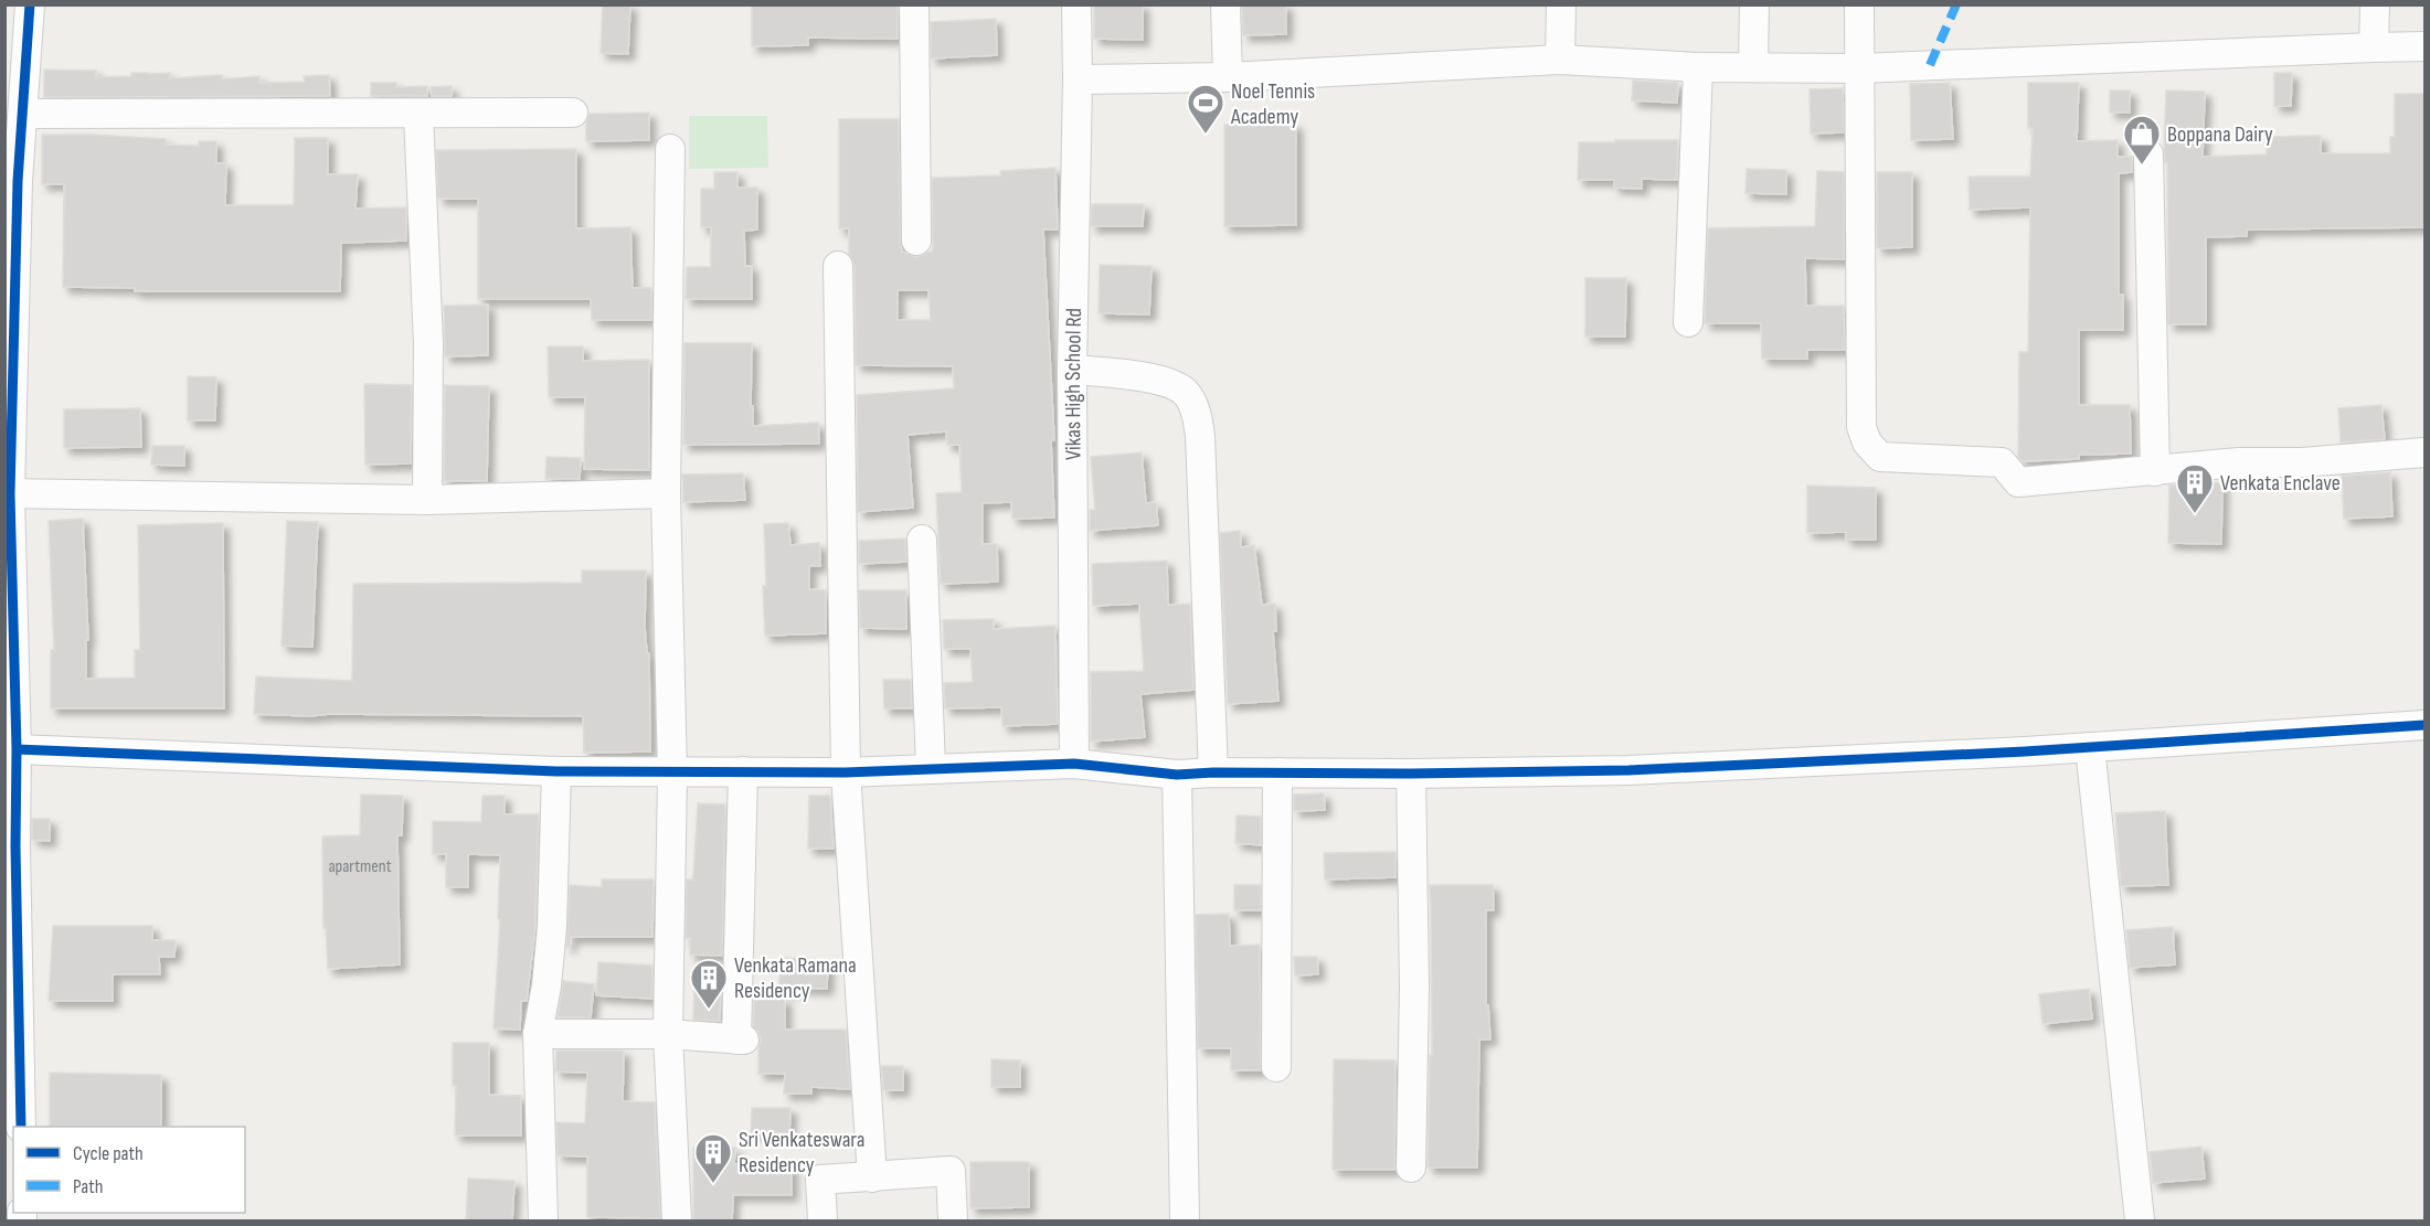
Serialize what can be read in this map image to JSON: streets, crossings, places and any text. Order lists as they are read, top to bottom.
{
  "streets": {
    "street": ["Vikas High School Rd"]
  },
  "places": {
    "sports": ["Noel Tennis Academy"],
    "shop": ["Boppana Dairy"],
    "building": ["Venkata Enclave", "Venkata Ramana Residency", "Sri Venkateswara Residency"]
  },
  "house_numbers": ["apartment"],
  "legend": ["Cycle path", "Path"]
}
